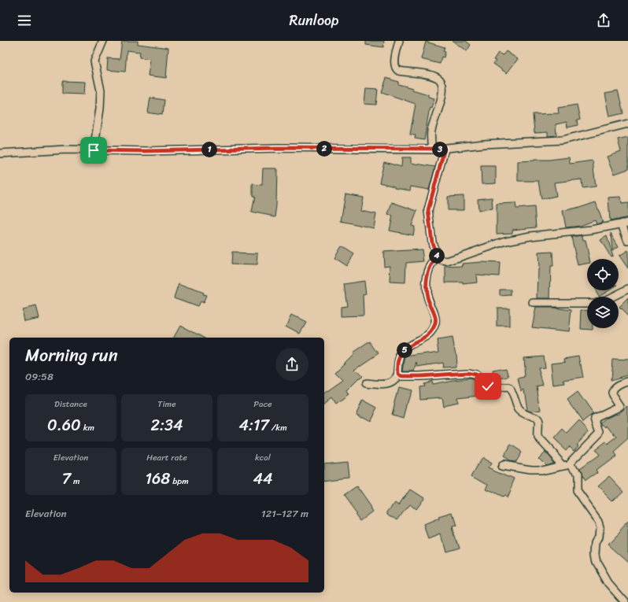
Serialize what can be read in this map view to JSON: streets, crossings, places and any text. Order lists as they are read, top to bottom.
{
  "page": {
    "header": "Runloop",
    "pins": [
      "2",
      "1",
      "3",
      "4",
      "5"
    ],
    "heading": ["Morning run", "09:58"],
    "stats": [
      ["Distance", "0.60 km"],
      ["Time", "2:34"],
      ["Pace", "4:17 /km"],
      ["Elevation", "7 m"],
      ["Heart rate", "168 bpm"],
      ["kcal", "44"]
    ],
    "chart": ["Elevation", "121–127 m"]
  }
}
